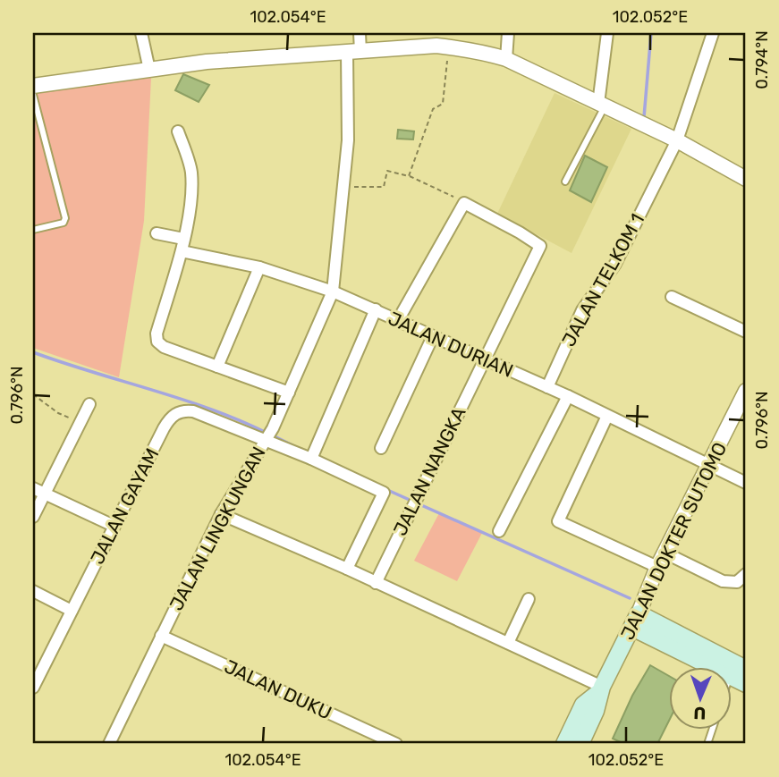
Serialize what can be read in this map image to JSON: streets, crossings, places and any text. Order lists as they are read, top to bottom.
{
  "streets": {
    "main road": ["JALAN DOKTER SUTOMO"],
    "street": [
      "JALAN TELKOM 1",
      "JALAN DURIAN",
      "JALAN NANGKA",
      "JALAN GAYAM",
      "JALAN LINGKUNGAN",
      "JALAN DUKU"
    ]
  },
  "crossings": [
    ["JALAN TELKOM 1", "JALAN DURIAN"],
    ["JALAN DURIAN", "JALAN NANGKA"],
    ["JALAN DURIAN", "JALAN LINGKUNGAN"],
    ["JALAN DURIAN", "JALAN DOKTER SUTOMO"],
    ["JALAN GAYAM", "JALAN LINGKUNGAN"],
    ["JALAN LINGKUNGAN", "JALAN DUKU"]
  ],
  "north": "bottom",
  "coordinates": [
    "102.054°E",
    "102.052°E",
    "0.794°N",
    "0.796°N"
  ]
}
